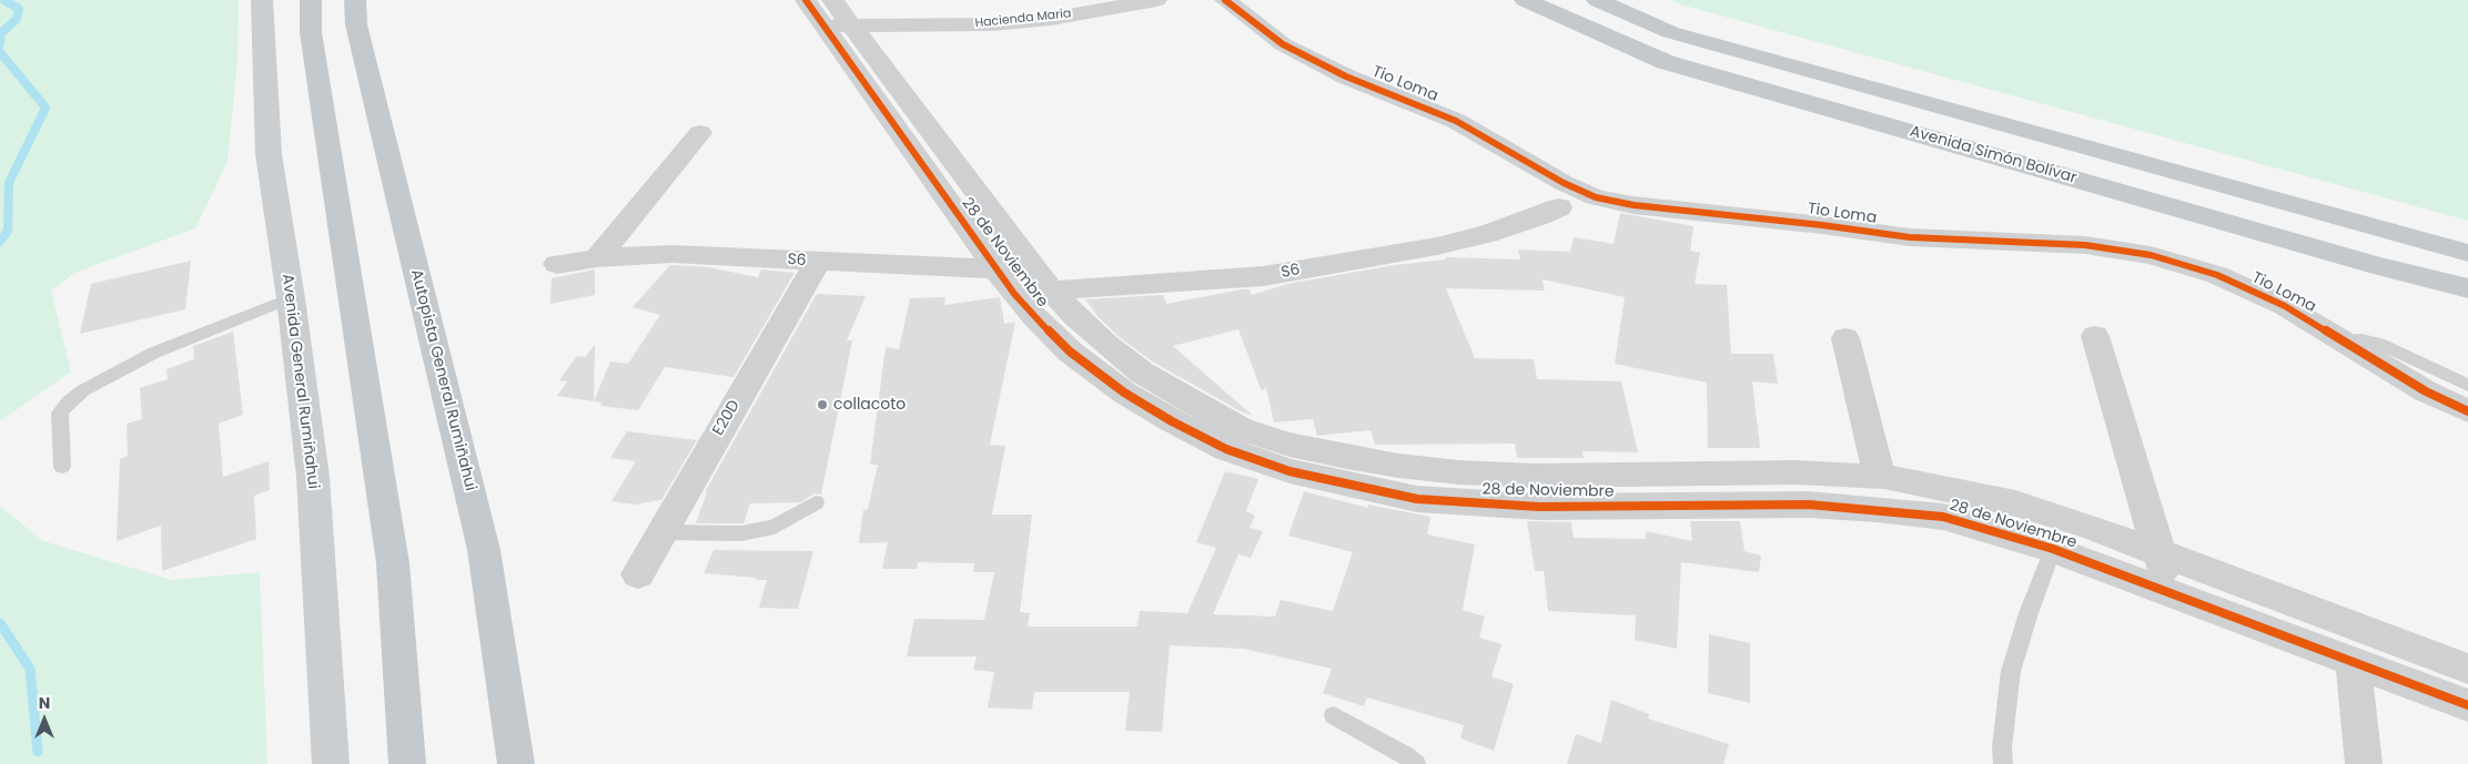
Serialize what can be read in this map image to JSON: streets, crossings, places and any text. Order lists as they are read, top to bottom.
{
  "streets": {
    "highway": ["Avenida Simón Bolívar", "Autopista General Rumiñahui"],
    "main road": ["Avenida General Rumiñahui"],
    "street": [
      "Hacienda Maria",
      "Tio Loma",
      "28 de Noviembre",
      "S6",
      "E20D"
    ]
  },
  "crossings": [
    ["Hacienda Maria", "28 de Noviembre"],
    ["28 de Noviembre", "S6"],
    ["S6", "E20D"]
  ],
  "places": ["collacoto"],
  "north": "top"
}
